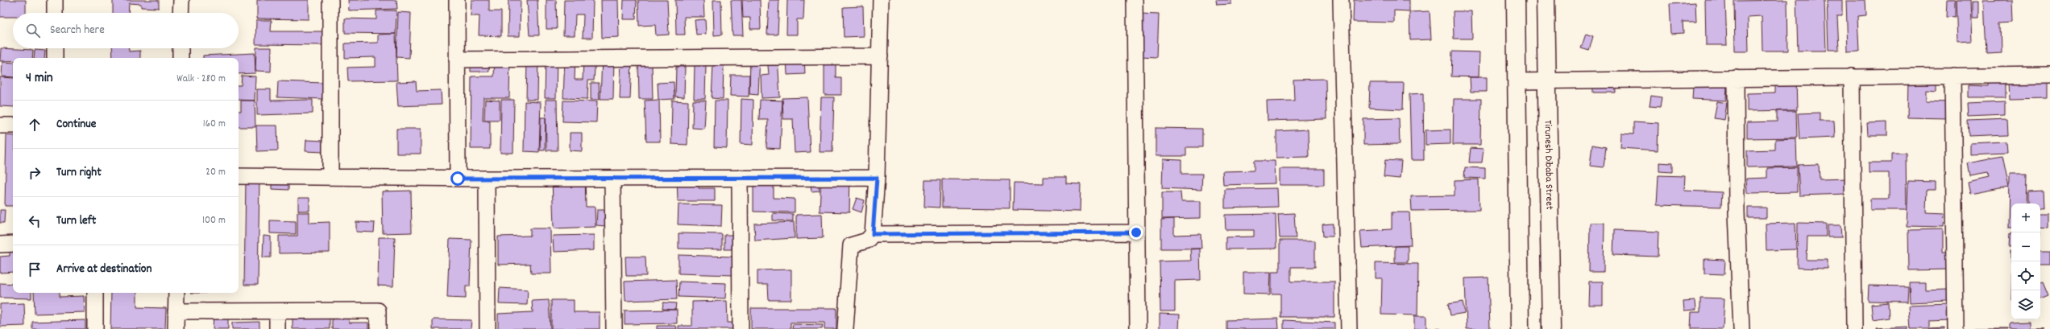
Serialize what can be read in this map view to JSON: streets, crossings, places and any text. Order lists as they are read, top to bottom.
{
  "streets": {
    "street": ["Tirunesh Dibaba Street"]
  },
  "page": {
    "search": "Search here",
    "heading": ["4 min", "Walk · 280 m"],
    "list": [
      ["Continue", "160 m"],
      ["Turn right", "20 m"],
      ["Turn left", "100 m"],
      "Arrive at destination"
    ],
    "map_buttons": ["+", "−"]
  }
}
